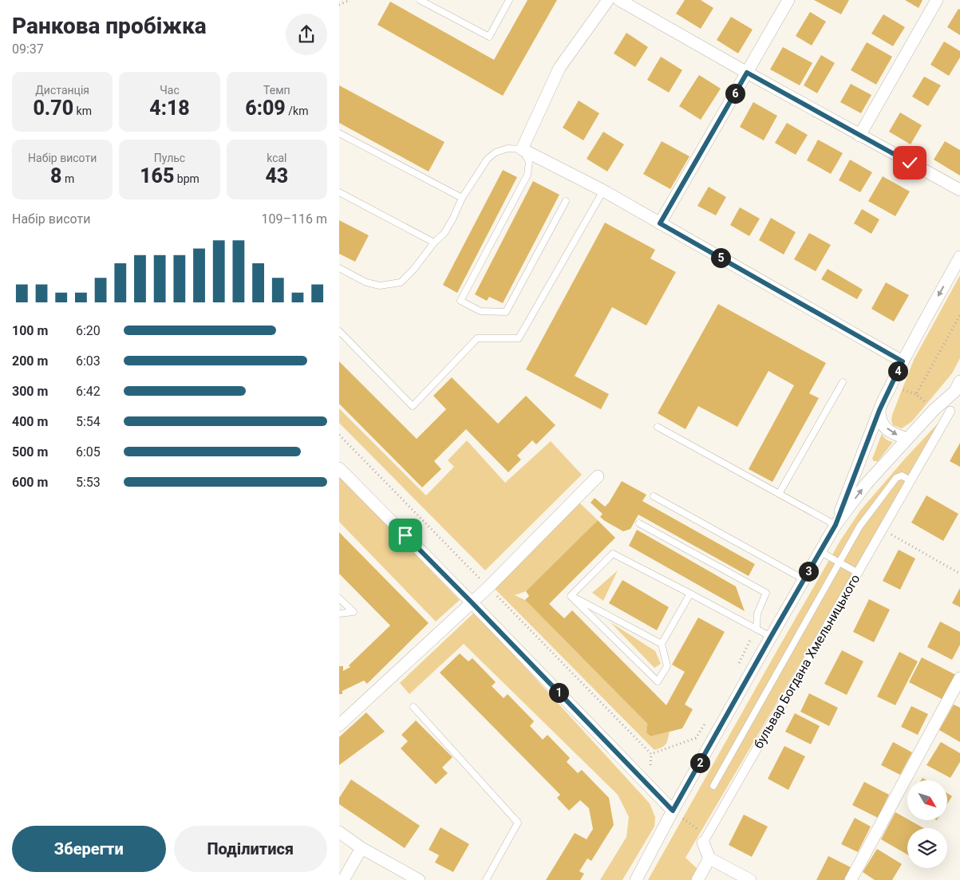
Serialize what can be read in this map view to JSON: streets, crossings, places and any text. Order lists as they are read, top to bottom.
{
  "streets": {
    "street": ["бульвар Богдана Хмельницького"]
  },
  "north": "bottom right",
  "page": {
    "heading": ["Ранкова пробіжка", "09:37"],
    "stats": [
      ["Дистанція", "0.70 km"],
      ["Час", "4:18"],
      ["Темп", "6:09 /km"],
      ["Набір висоти", "8 m"],
      ["Пульс", "165 bpm"],
      ["kcal", "43"]
    ],
    "pins": [
      "6",
      "5",
      "4",
      "3",
      "1",
      "2"
    ],
    "chart": ["Набір висоти", "109–116 m"],
    "list": [
      {
        "name": "100 m",
        "note": "6:20"
      },
      {
        "name": "200 m",
        "note": "6:03"
      },
      {
        "name": "300 m",
        "note": "6:42"
      },
      {
        "name": "400 m",
        "note": "5:54"
      },
      {
        "name": "500 m",
        "note": "6:05"
      },
      {
        "name": "600 m",
        "note": "5:53"
      }
    ],
    "buttons": ["Зберегти", "Поділитися"]
  }
}
